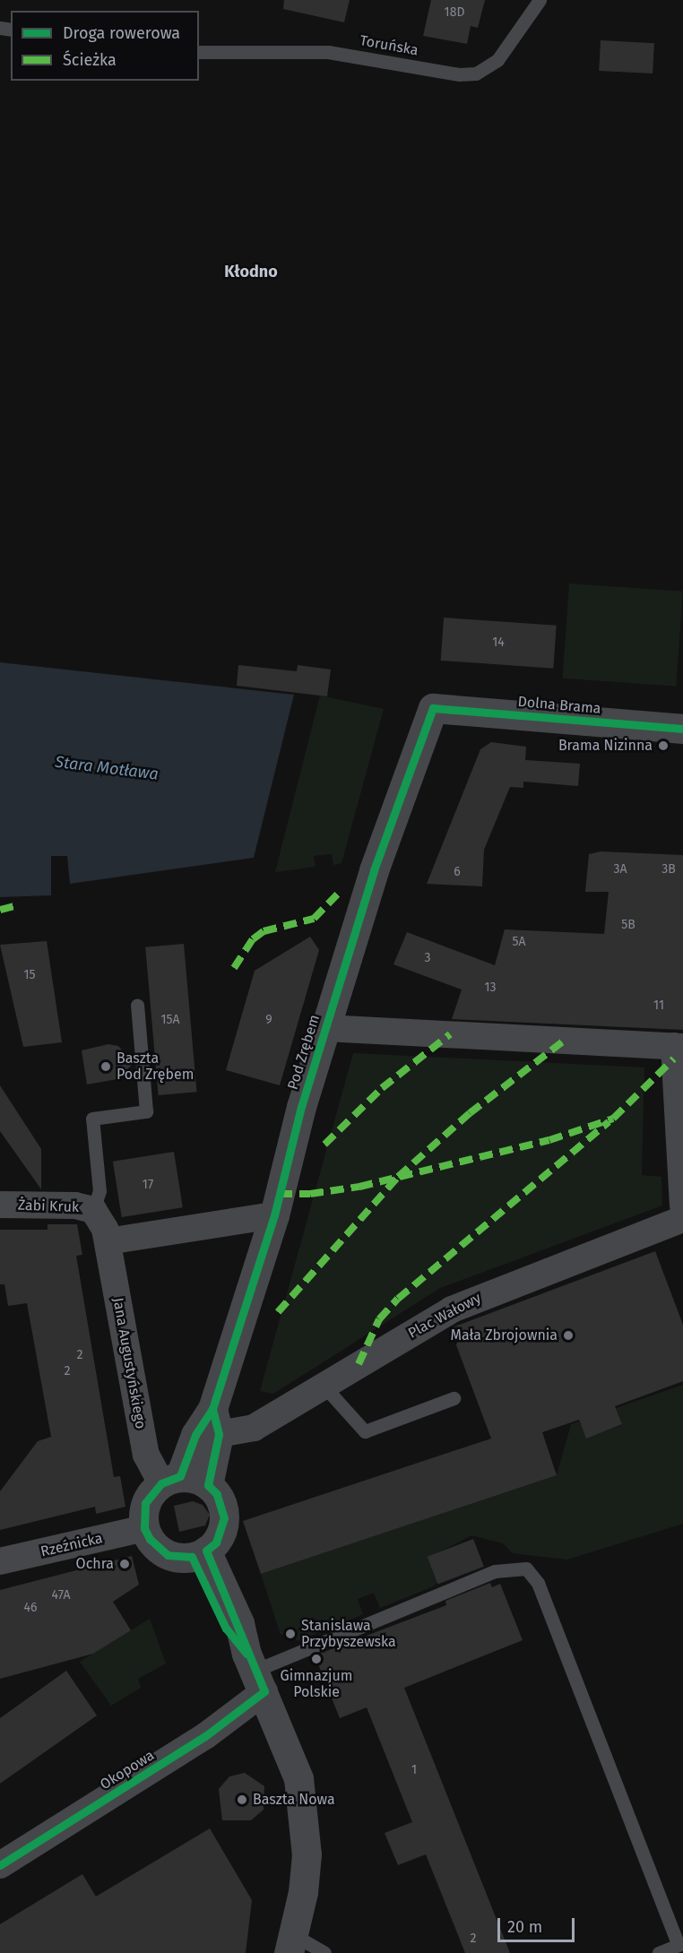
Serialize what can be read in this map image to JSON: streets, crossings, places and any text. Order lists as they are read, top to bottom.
{
  "streets": {
    "street": [
      "Dolna Brama",
      "Pod Zrębem",
      "Żabi Kruk",
      "Plac Wałowy",
      "Jana Augustyńskiego",
      "Rzeźnicka",
      "Okopowa"
    ],
    "lane": ["Toruńska"]
  },
  "crossings": [
    ["Dolna Brama", "Pod Zrębem"],
    ["Pod Zrębem", "Plac Wałowy"],
    ["Pod Zrębem", "Jana Augustyńskiego"],
    ["Pod Zrębem", "Rzeźnicka"],
    ["Żabi Kruk", "Jana Augustyńskiego"],
    ["Jana Augustyńskiego", "Rzeźnicka"]
  ],
  "districts": ["Kłodno"],
  "water": ["Stara Motława"],
  "places": [
    "Brama Nizinna",
    "Baszta Pod Zrębem",
    "Mała Zbrojownia",
    "Ochra",
    "Stanislawa Przybyszewska",
    "Gimnazjum Polskie",
    "Baszta Nowa"
  ],
  "house_numbers": [
    "18D",
    "14",
    "3A",
    "3B",
    "6",
    "5B",
    "5A",
    "3",
    "15",
    "13",
    "11",
    "15A",
    "9",
    "17",
    "2",
    "2",
    "47A",
    "46",
    "1",
    "2"
  ],
  "legend": ["Droga rowerowa", "Ścieżka"],
  "scale_bar": "20 m"
}
